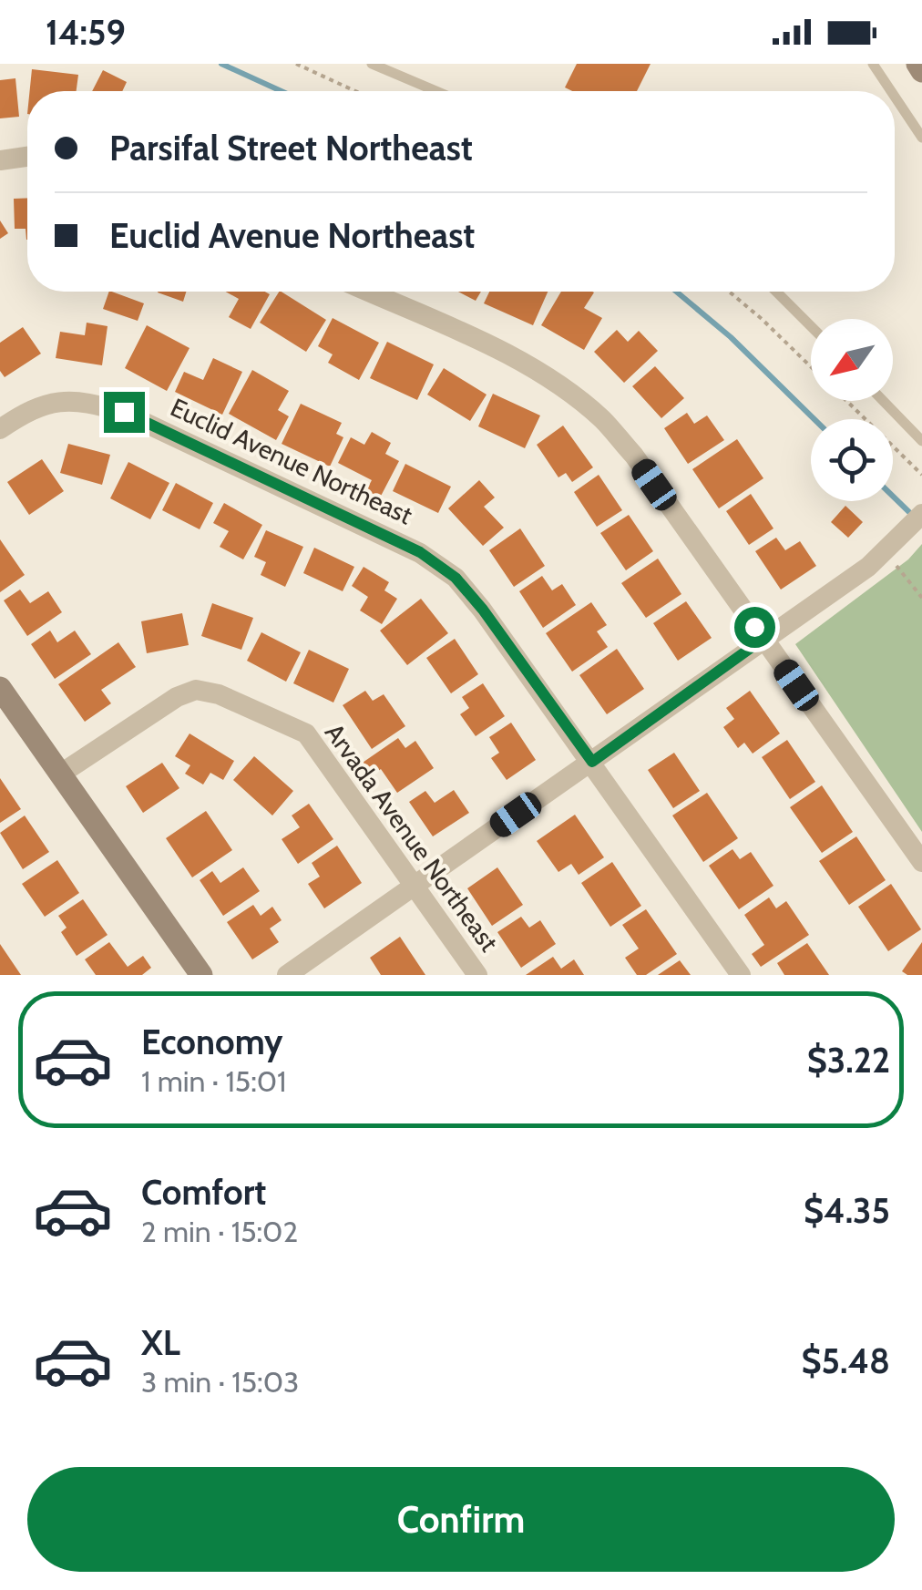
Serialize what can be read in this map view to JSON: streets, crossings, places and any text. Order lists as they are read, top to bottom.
{
  "streets": {
    "street": ["Euclid Avenue Northeast", "Arvada Avenue Northeast"]
  },
  "north": "bottom left",
  "page": {
    "status": "14:59",
    "banner": ["Parsifal Street Northeast", "Euclid Avenue Northeast"],
    "list": [
      {
        "name": "Economy",
        "note": "1 min · 15:01",
        "value": "$3.22"
      },
      {
        "name": "Comfort",
        "note": "2 min · 15:02",
        "value": "$4.35"
      },
      {
        "name": "XL",
        "note": "3 min · 15:03",
        "value": "$5.48"
      }
    ],
    "buttons": "Confirm"
  }
}
